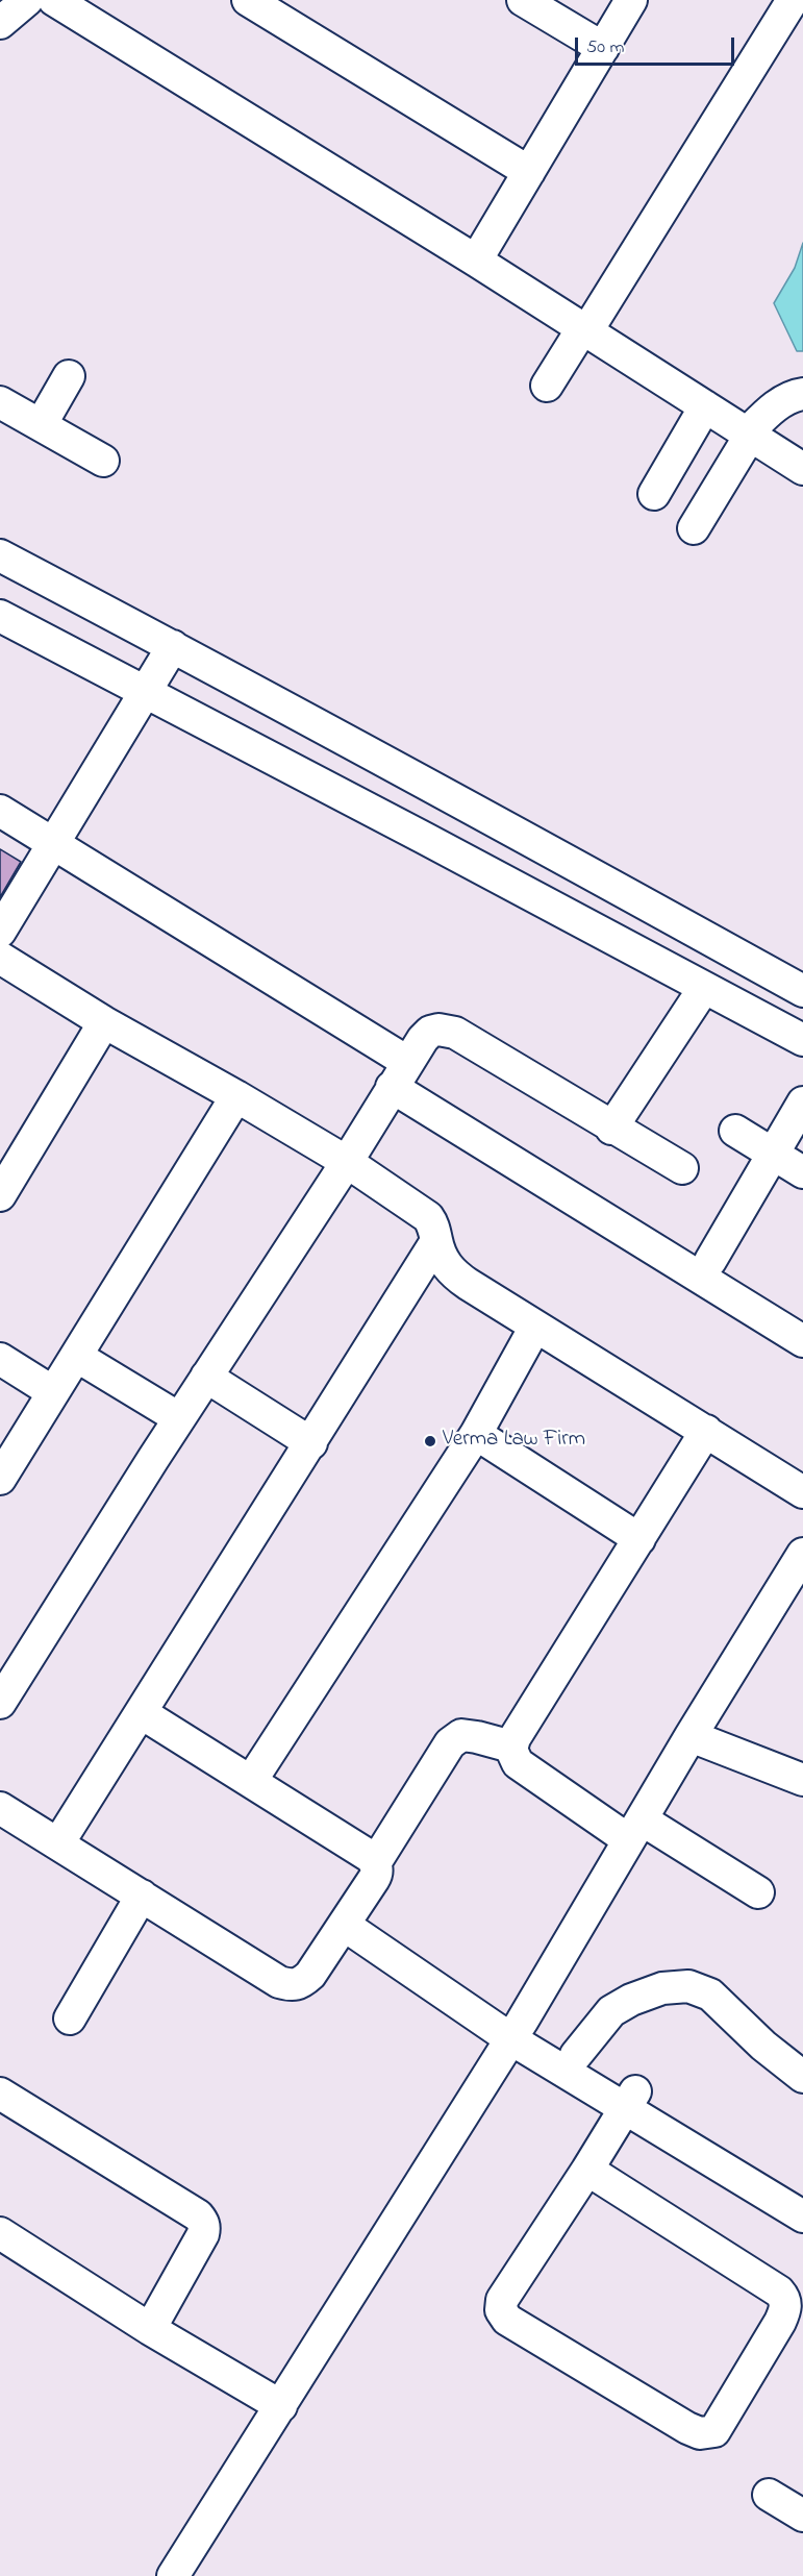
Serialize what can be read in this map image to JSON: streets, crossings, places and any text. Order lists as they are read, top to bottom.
{
  "places": ["Verma Law Firm"],
  "scale_bar": "50 m"
}
